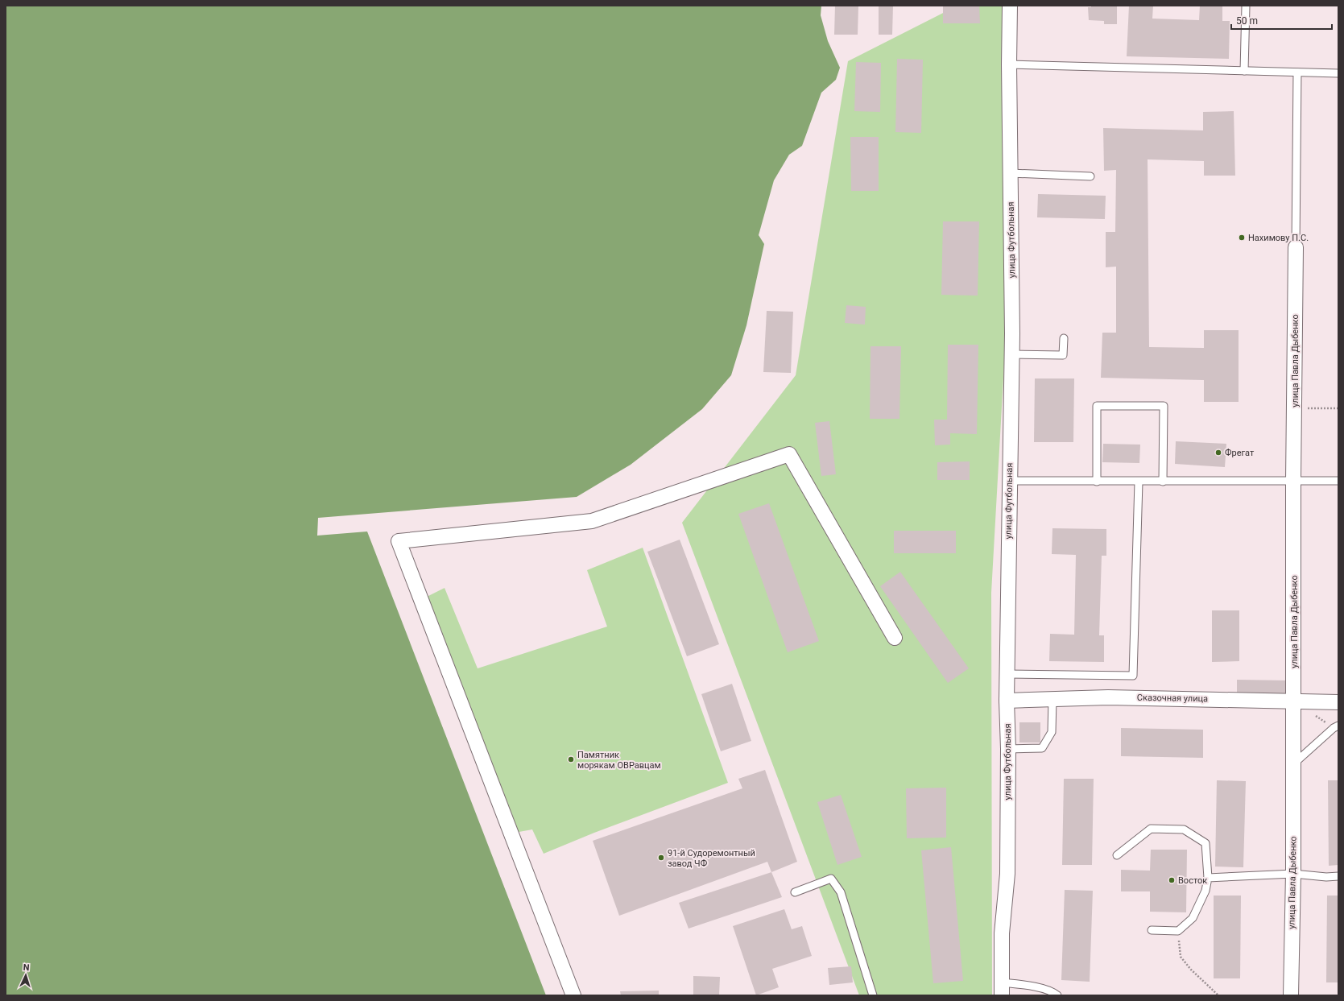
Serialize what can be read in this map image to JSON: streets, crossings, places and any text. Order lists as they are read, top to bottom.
{
  "streets": {
    "street": ["улица Футбольная", "улица Павла Дыбенко", "Сказочная улица"]
  },
  "crossings": [
    ["улица Футбольная", "Сказочная улица"],
    ["улица Павла Дыбенко", "Сказочная улица"]
  ],
  "places": [
    "Нахимову П.С.",
    "Фрегат",
    "Памятник морякам ОВРавцам",
    "91-й Судоремонтный завод ЧФ",
    "Восток"
  ],
  "scale_bar": "50 m",
  "north": "top"
}
